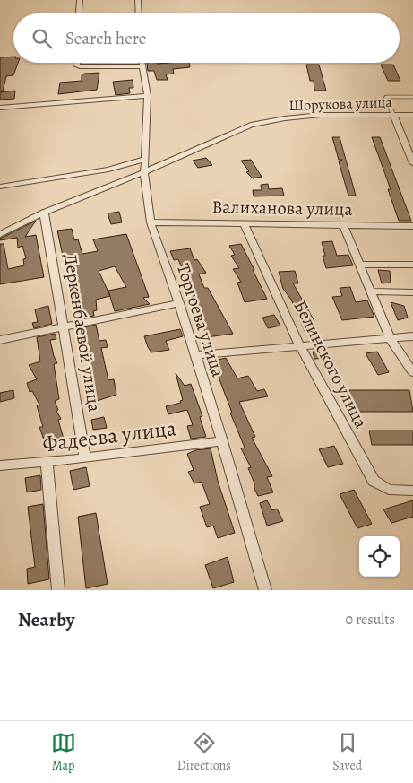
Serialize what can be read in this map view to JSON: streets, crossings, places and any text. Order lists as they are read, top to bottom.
{
  "streets": {
    "street": [
      "Шорукова улица",
      "Валиханова улица",
      "Торгоева улица",
      "Деркенбаевой улица",
      "Белинского улица",
      "Фадеева улица"
    ]
  },
  "crossings": [
    ["Шорукова улица", "Торгоева улица"],
    ["Валиханова улица", "Торгоева улица"],
    ["Валиханова улица", "Белинского улица"],
    ["Торгоева улица", "Фадеева улица"],
    ["Деркенбаевой улица", "Фадеева улица"]
  ],
  "page": {
    "search": "Search here",
    "heading": ["Nearby", "0 results"],
    "nav": ["Map", "Directions", "Saved"]
  }
}
